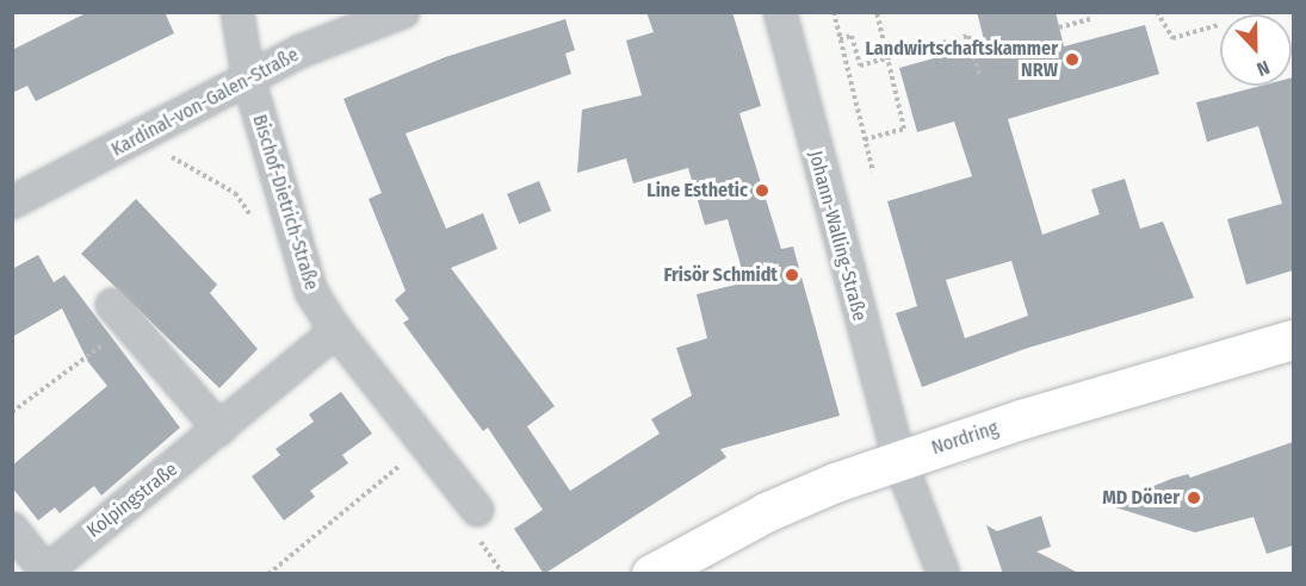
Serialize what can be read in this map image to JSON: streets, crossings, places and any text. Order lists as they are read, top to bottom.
{
  "streets": {
    "main road": ["Nordring"],
    "street": [
      "Kardinal-von-Galen-Straße",
      "Bischof-Dietrich-Straße",
      "Johann-Walling-Straße",
      "Kolpingstraße"
    ]
  },
  "crossings": [
    ["Kardinal-von-Galen-Straße", "Bischof-Dietrich-Straße"],
    ["Bischof-Dietrich-Straße", "Kolpingstraße"],
    ["Johann-Walling-Straße", "Nordring"]
  ],
  "places": [
    "Landwirtschaftskammer NRW",
    "Line Esthetic",
    "Frisör Schmidt",
    "MD Döner"
  ],
  "north": "bottom"
}
